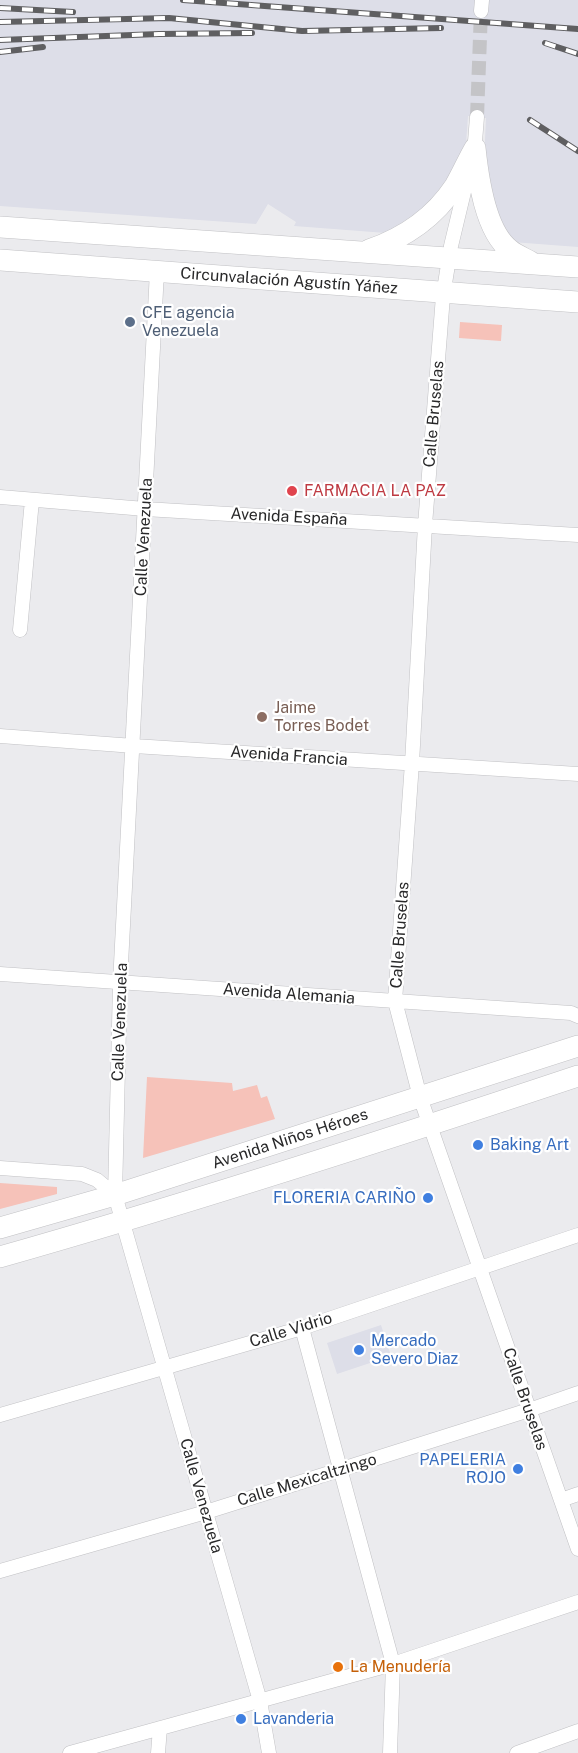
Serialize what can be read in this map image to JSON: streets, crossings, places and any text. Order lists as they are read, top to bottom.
{
  "streets": {
    "main road": ["Circunvalación Agustín Yáñez", "Avenida Niños Héroes"],
    "street": [
      "Calle Bruselas",
      "Avenida España",
      "Calle Venezuela",
      "Avenida Francia",
      "Avenida Alemania",
      "Calle Vidrio",
      "Calle Mexicaltzingo"
    ]
  },
  "crossings": [
    ["Circunvalación Agustín Yáñez", "Calle Bruselas"],
    ["Circunvalación Agustín Yáñez", "Calle Venezuela"],
    ["Calle Bruselas", "Avenida España"],
    ["Calle Bruselas", "Avenida Francia"],
    ["Calle Bruselas", "Avenida Alemania"],
    ["Calle Bruselas", "Avenida Niños Héroes"],
    ["Calle Bruselas", "Calle Vidrio"],
    ["Calle Bruselas", "Calle Mexicaltzingo"],
    ["Avenida España", "Calle Venezuela"],
    ["Calle Venezuela", "Avenida Francia"],
    ["Calle Venezuela", "Avenida Alemania"],
    ["Calle Venezuela", "Avenida Niños Héroes"],
    ["Calle Venezuela", "Calle Vidrio"],
    ["Calle Venezuela", "Calle Mexicaltzingo"]
  ],
  "places": [
    "CFE agencia Venezuela",
    "FARMACIA LA PAZ",
    "Jaime Torres Bodet",
    "Baking Art",
    "FLORERIA CARIÑO",
    "Mercado Severo Diaz",
    "PAPELERIA ROJO",
    "La Menudería",
    "Lavanderia"
  ]
}
